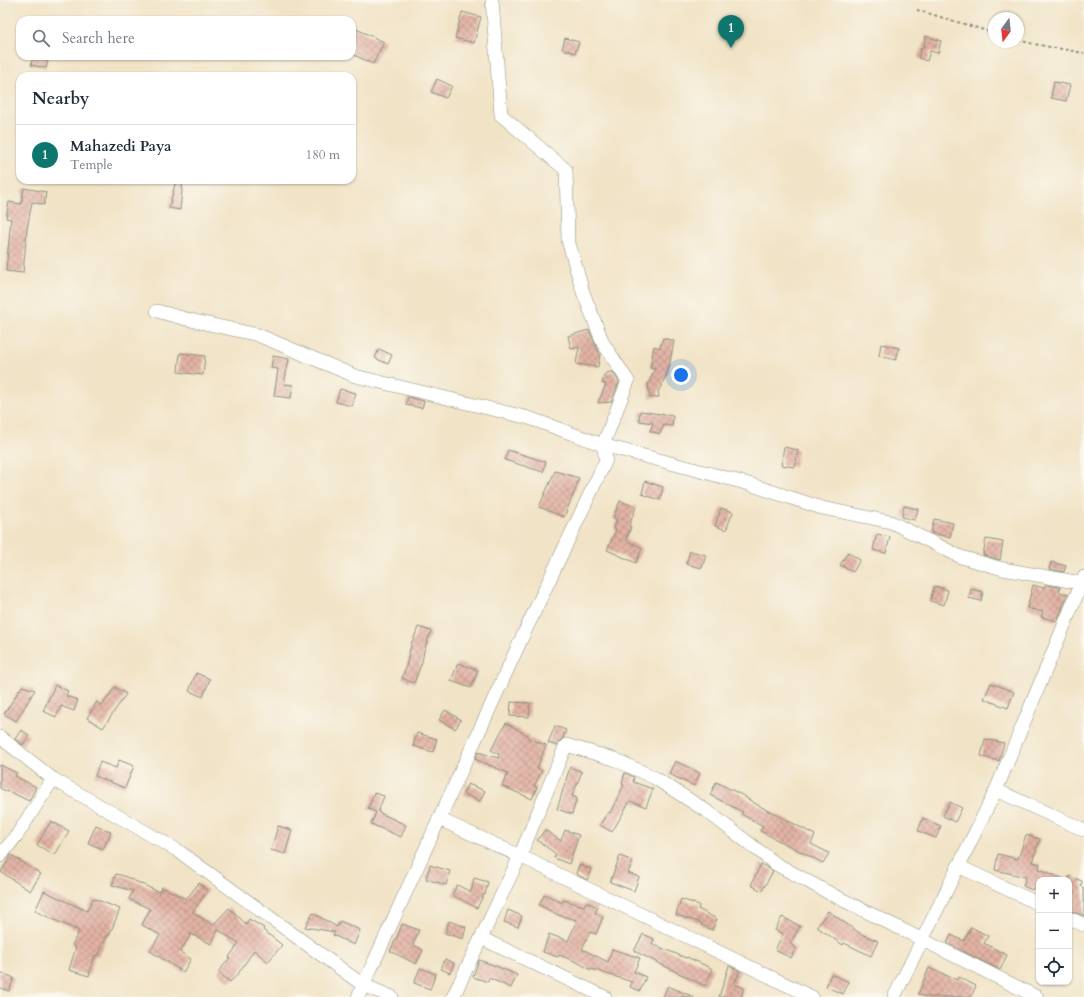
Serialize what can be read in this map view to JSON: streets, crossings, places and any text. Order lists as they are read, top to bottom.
{
  "north": "bottom",
  "page": {
    "pins": "1",
    "search": "Search here",
    "heading": "Nearby",
    "list": [
      {
        "mark": "1",
        "name": "Mahazedi Paya",
        "note": "Temple",
        "value": "180 m"
      }
    ],
    "map_buttons": ["+", "−"]
  }
}
